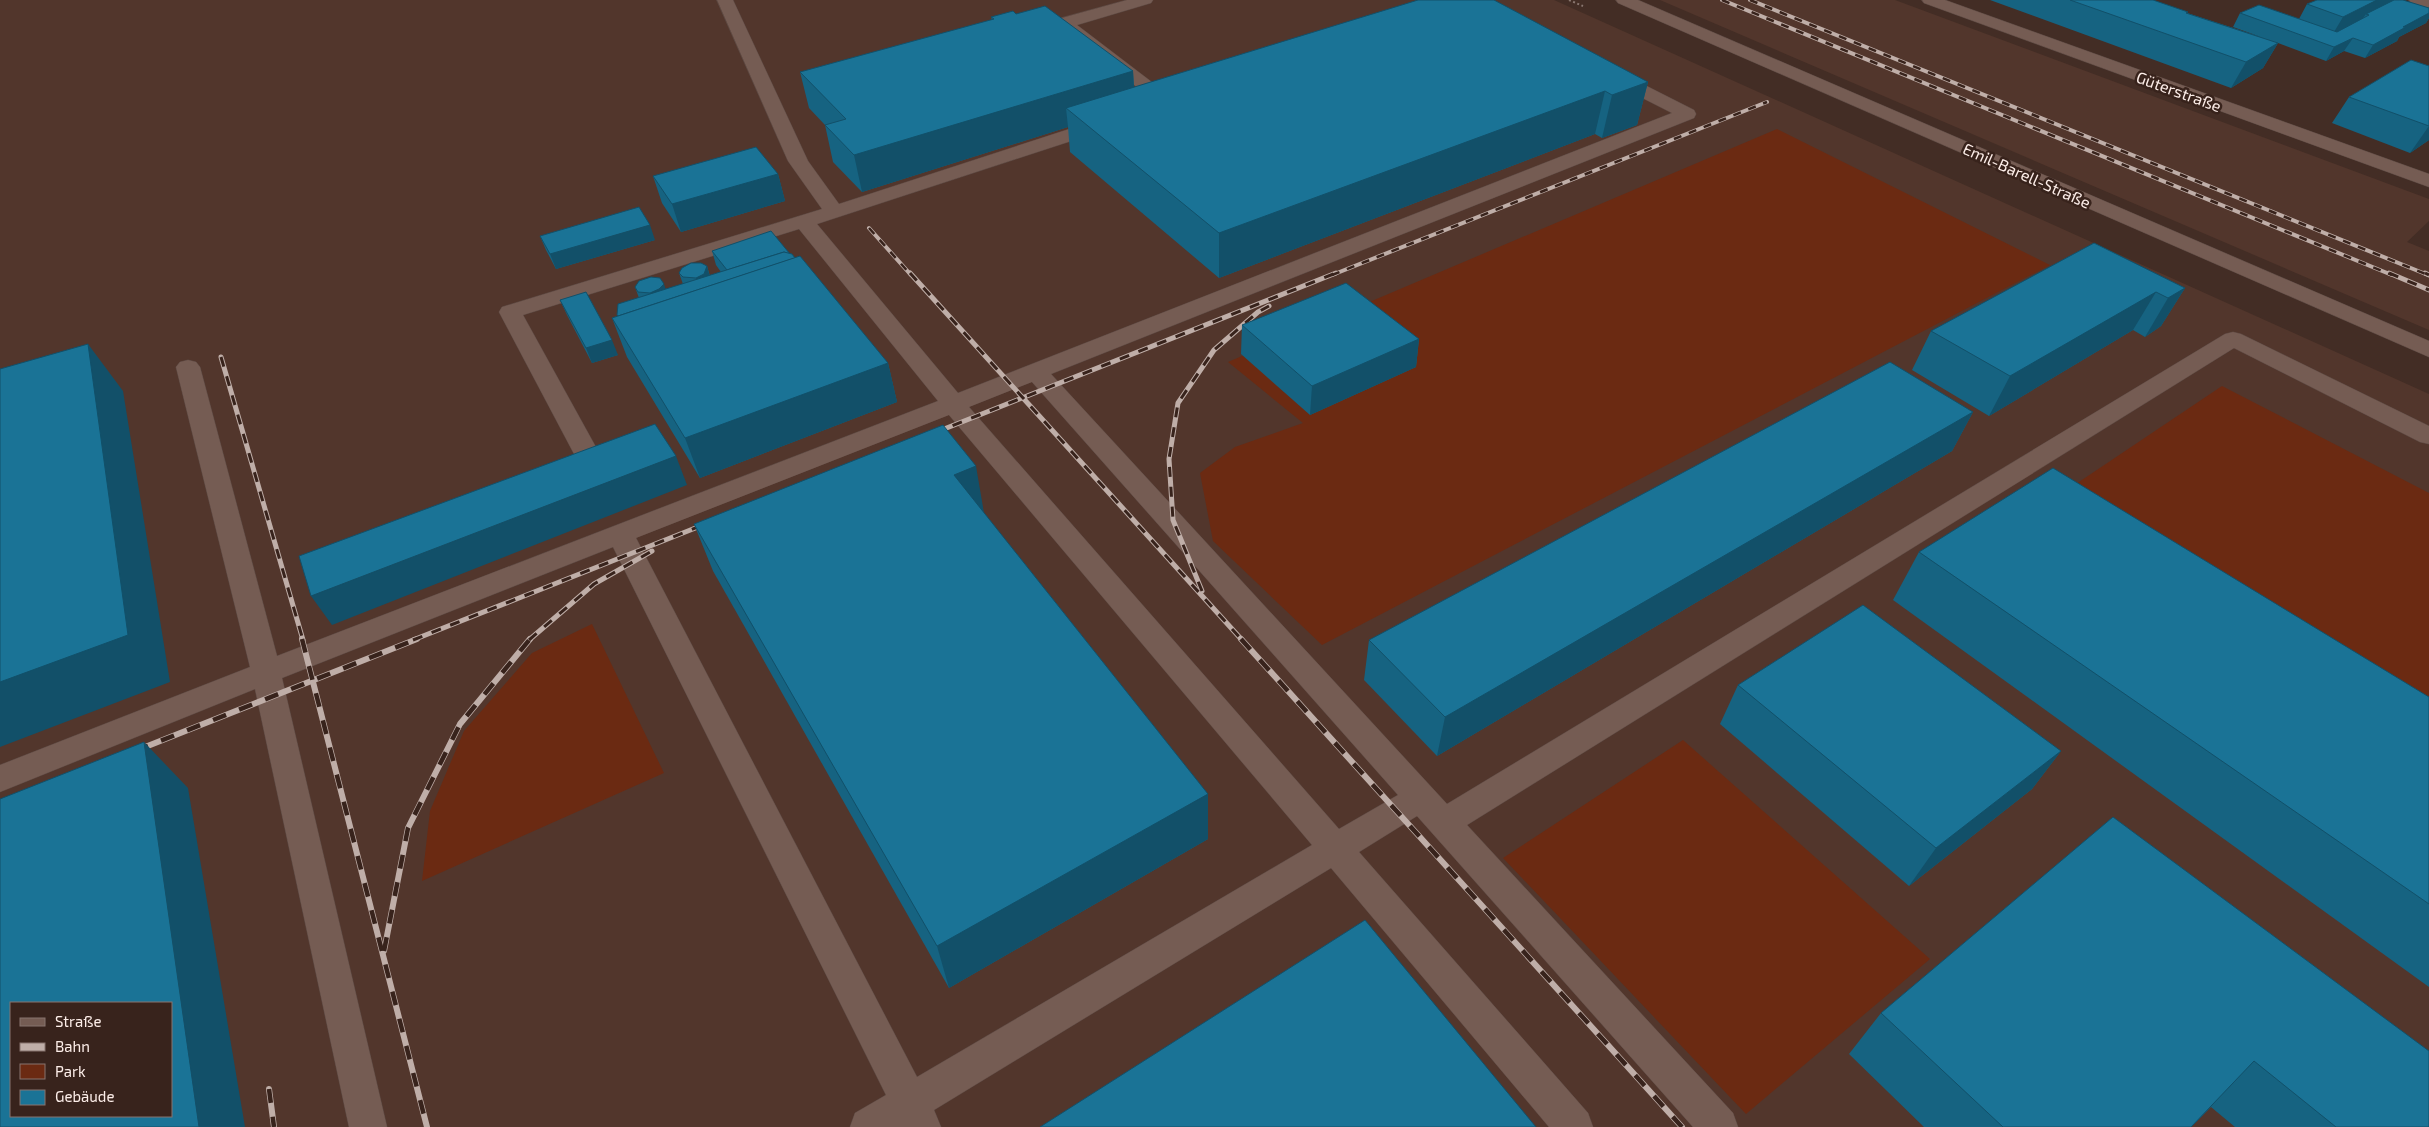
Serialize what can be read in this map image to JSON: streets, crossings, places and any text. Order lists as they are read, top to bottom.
{
  "streets": {
    "street": ["Güterstraße", "Emil-Barell-Straße"]
  },
  "legend": [
    "Straße",
    "Bahn",
    "Park",
    "Gebäude"
  ]
}
